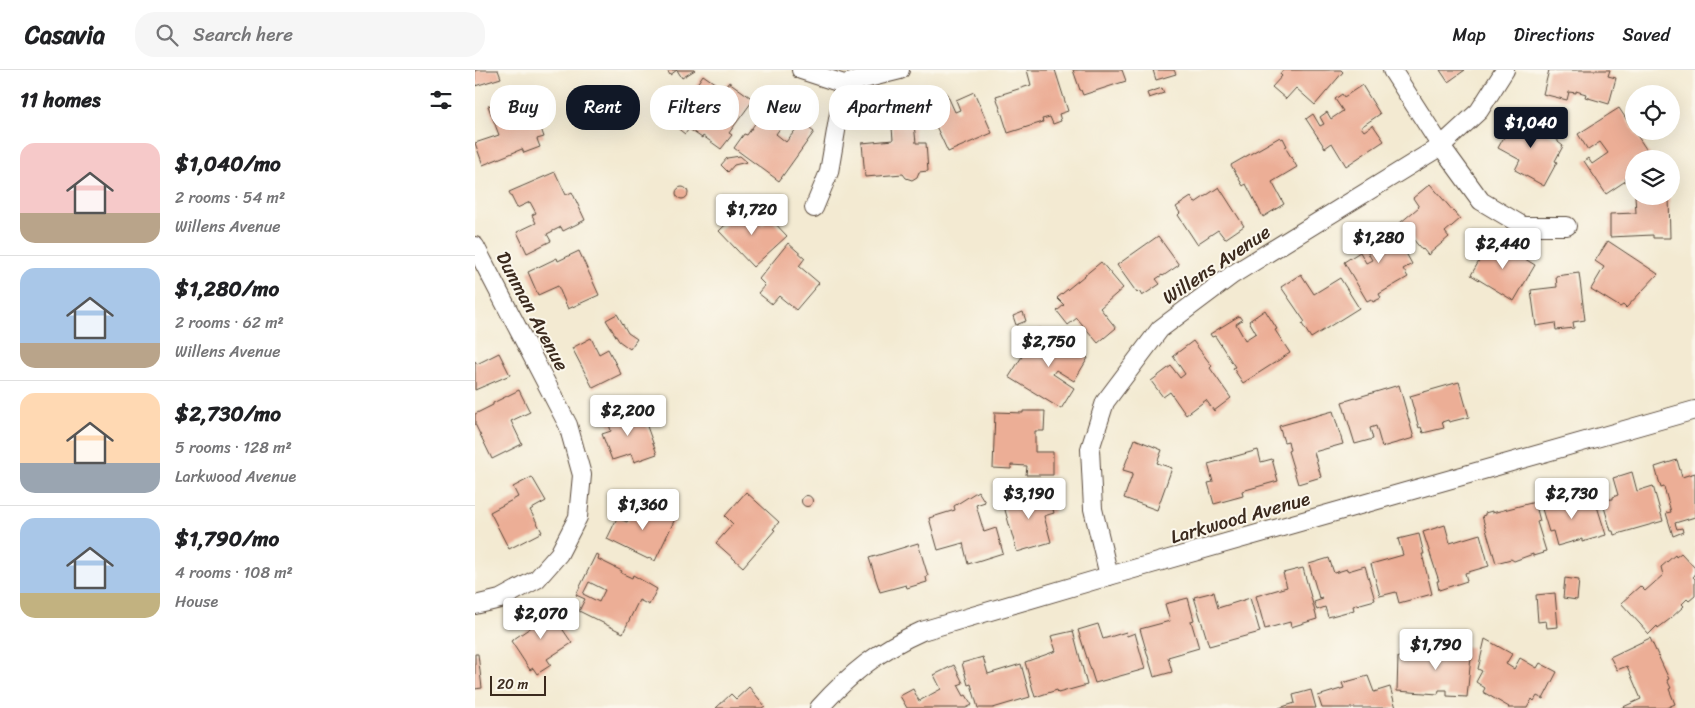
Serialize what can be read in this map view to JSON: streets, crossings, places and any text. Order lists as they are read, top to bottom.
{
  "streets": {
    "street": ["Willens Avenue", "Dunman Avenue", "Larkwood Avenue"]
  },
  "crossings": [
    ["Willens Avenue", "Larkwood Avenue"]
  ],
  "scale_bar": "20 m",
  "page": {
    "header": "Casavia",
    "search": "Search here",
    "nav": ["Map", "Directions", "Saved"],
    "heading": "11 homes",
    "chip": [
      "Buy",
      "Rent",
      "Filters",
      "New",
      "Apartment"
    ],
    "price": [
      "$1,040",
      "$1,720",
      "$1,280",
      "$2,440",
      "$2,750",
      "$2,200",
      "$3,190",
      "$2,730",
      "$1,360",
      "$2,070",
      "$1,790"
    ],
    "list": [
      {
        "name": "$1,040/mo",
        "note": "2 rooms · 54 m² · Willens Avenue"
      },
      {
        "name": "$1,280/mo",
        "note": "2 rooms · 62 m² · Willens Avenue"
      },
      {
        "name": "$2,730/mo",
        "note": "5 rooms · 128 m² · Larkwood Avenue"
      },
      {
        "name": "$1,790/mo",
        "note": "4 rooms · 108 m² · House"
      }
    ],
    "scale": "20 m"
  }
}
